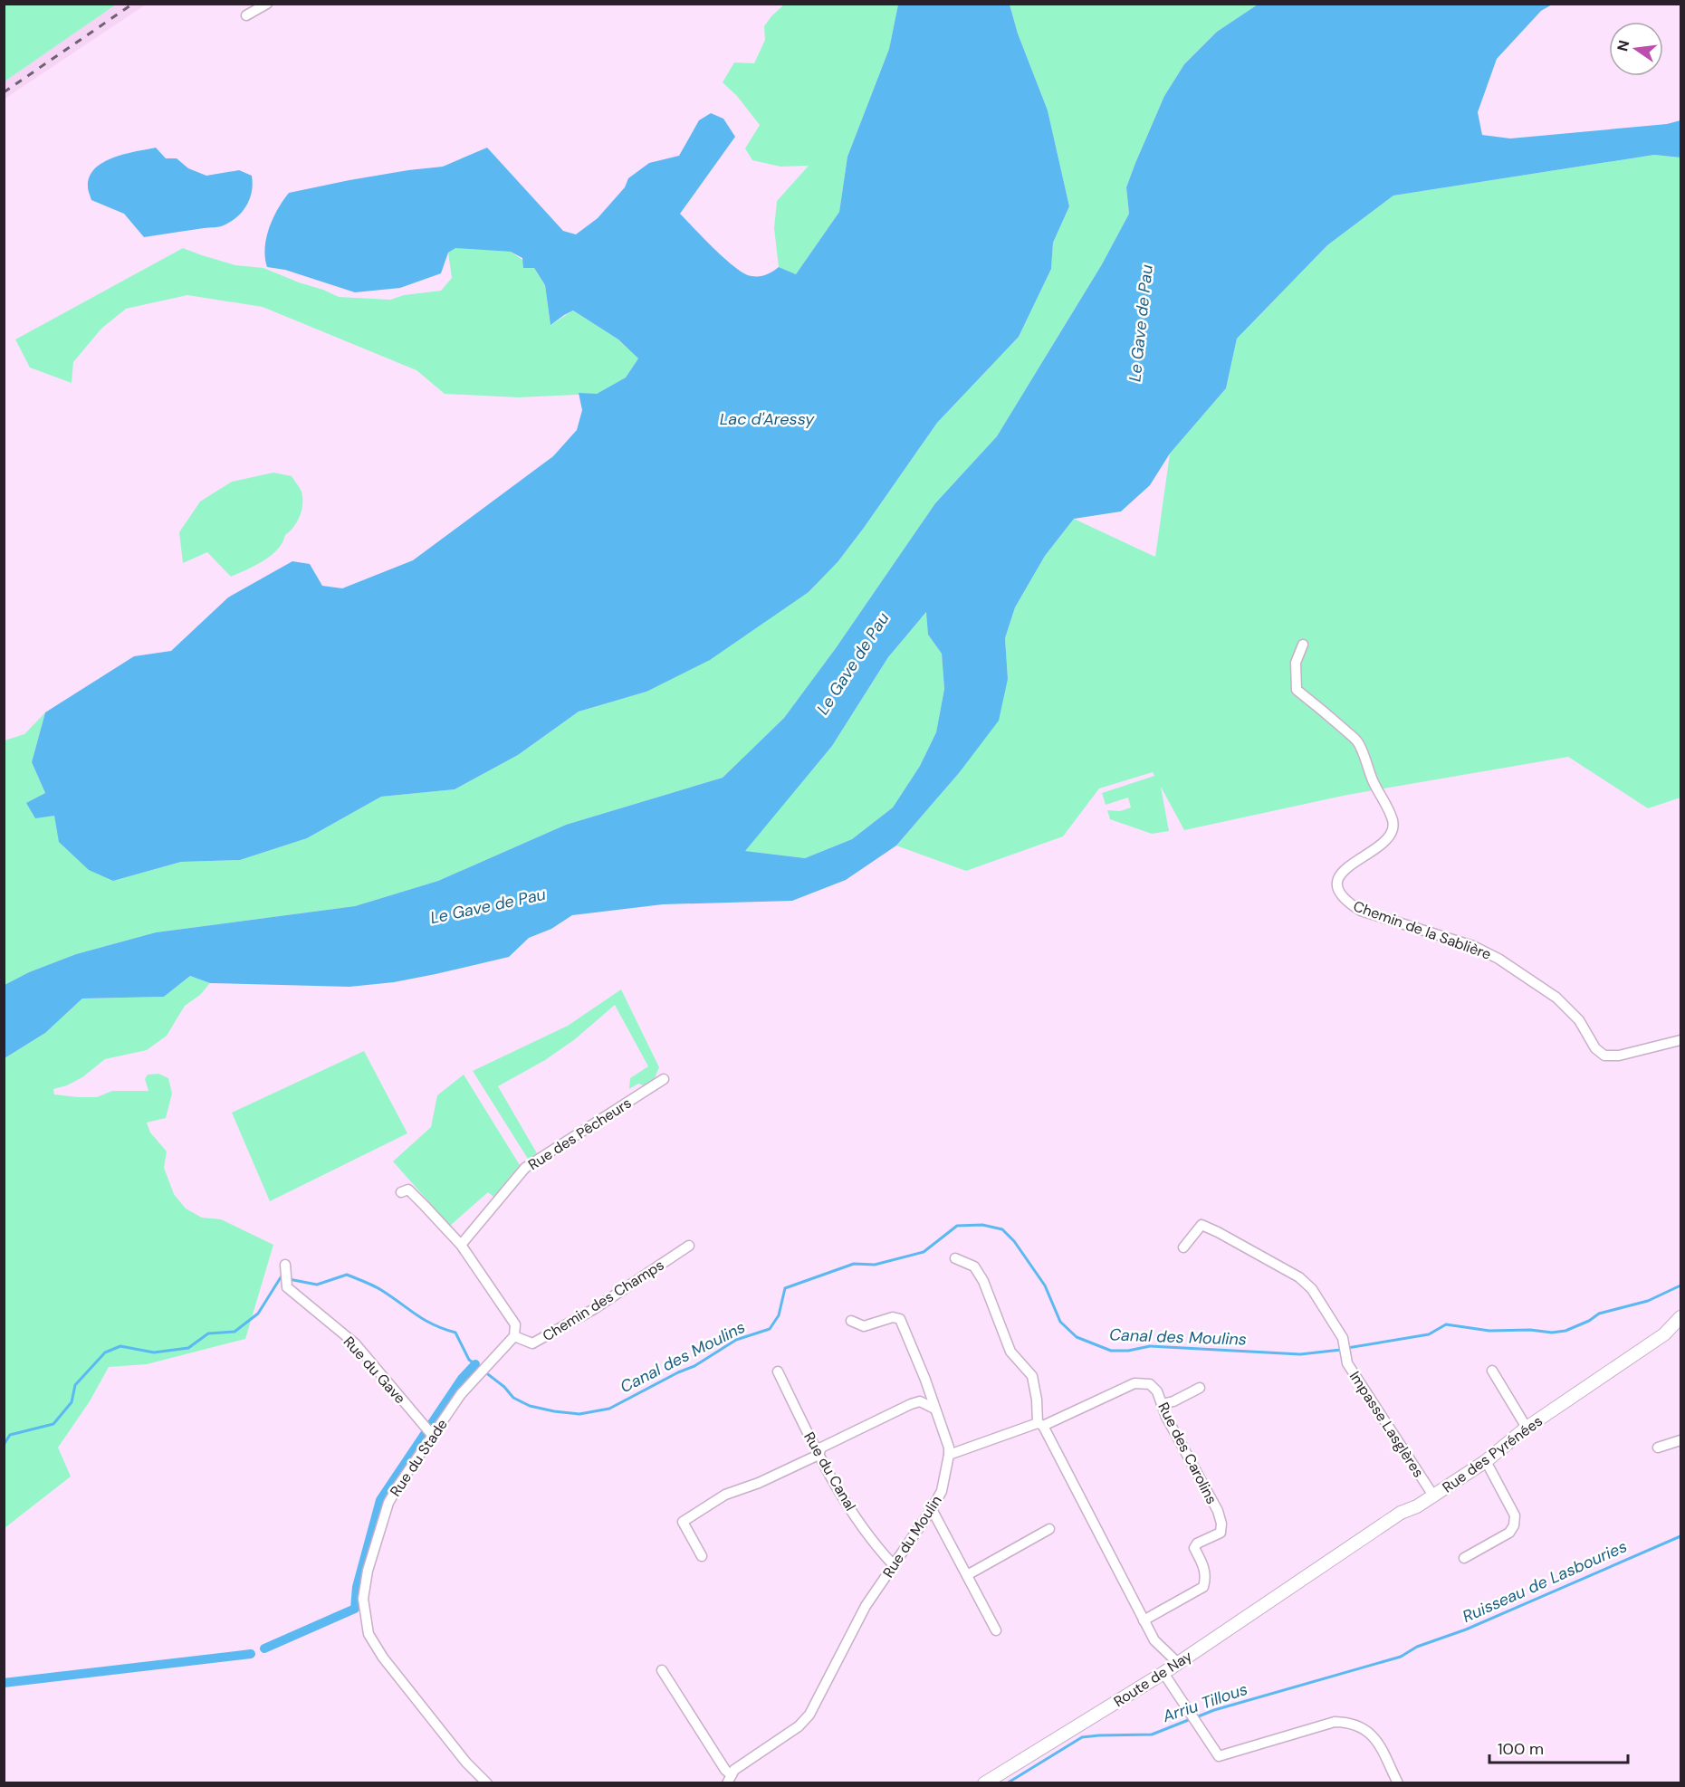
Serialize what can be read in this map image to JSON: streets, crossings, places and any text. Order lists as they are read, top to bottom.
{
  "streets": {
    "main road": ["Rue des Pyrénées", "Route de Nay"],
    "street": [
      "Chemin de la Sablière",
      "Rue des Pêcheurs",
      "Chemin des Champs",
      "Rue du Gave",
      "Impasse Lasglères",
      "Rue des Carolins",
      "Rue du Stade",
      "Rue du Canal",
      "Rue du Moulin"
    ]
  },
  "crossings": [
    ["Chemin des Champs", "Rue du Stade"],
    ["Rue du Gave", "Rue du Stade"],
    ["Impasse Lasglères", "Rue des Pyrénées"],
    ["Rue des Pyrénées", "Route de Nay"],
    ["Rue du Canal", "Rue du Moulin"]
  ],
  "water": [
    "Le Gave de Pau",
    "Lac d'Aressy",
    "Canal des Moulins",
    "Ruisseau de Lasbouries",
    "Arriu Tillous"
  ],
  "scale_bar": "100 m",
  "north": "left"
}
